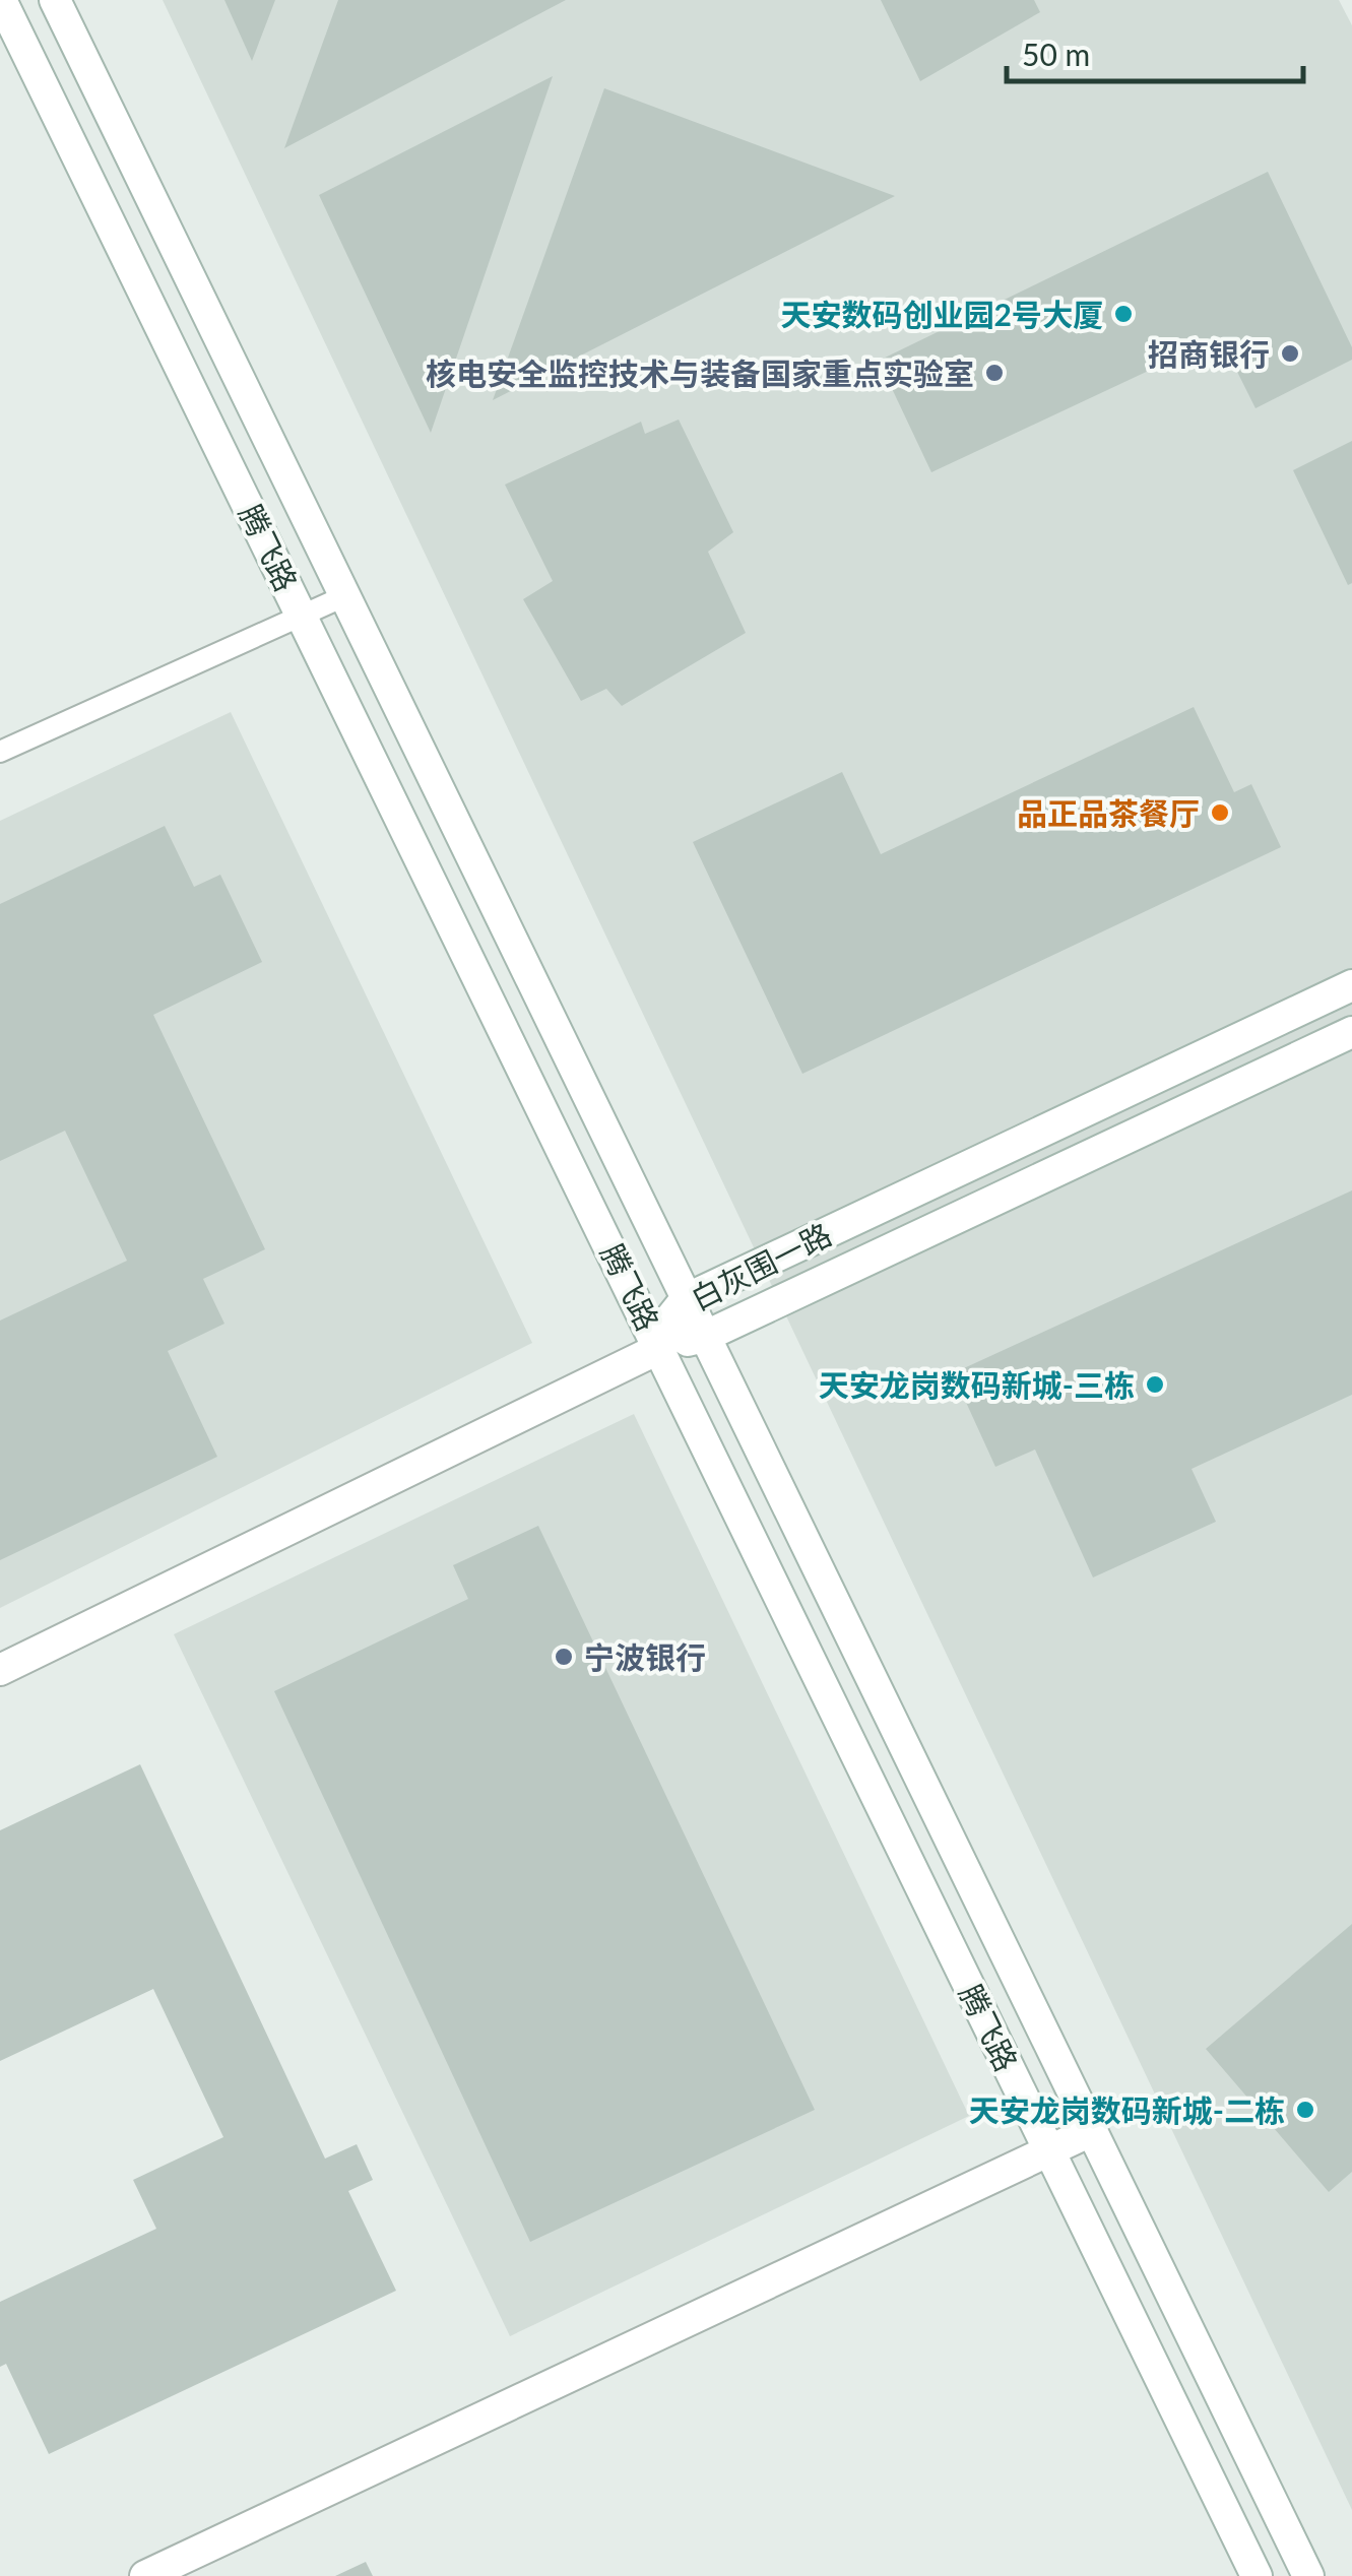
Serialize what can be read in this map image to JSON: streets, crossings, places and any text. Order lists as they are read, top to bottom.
{
  "streets": {
    "street": ["腾飞路", "白灰围一路"]
  },
  "crossings": [
    ["腾飞路", "白灰围一路"]
  ],
  "places": [
    "天安数码创业园2号大厦",
    "招商银行",
    "核电安全监控技术与装备国家重点实验室",
    "品正品茶餐厅",
    "天安龙岗数码新城-三栋",
    "宁波银行",
    "天安龙岗数码新城-二栋"
  ],
  "scale_bar": "50 m"
}
